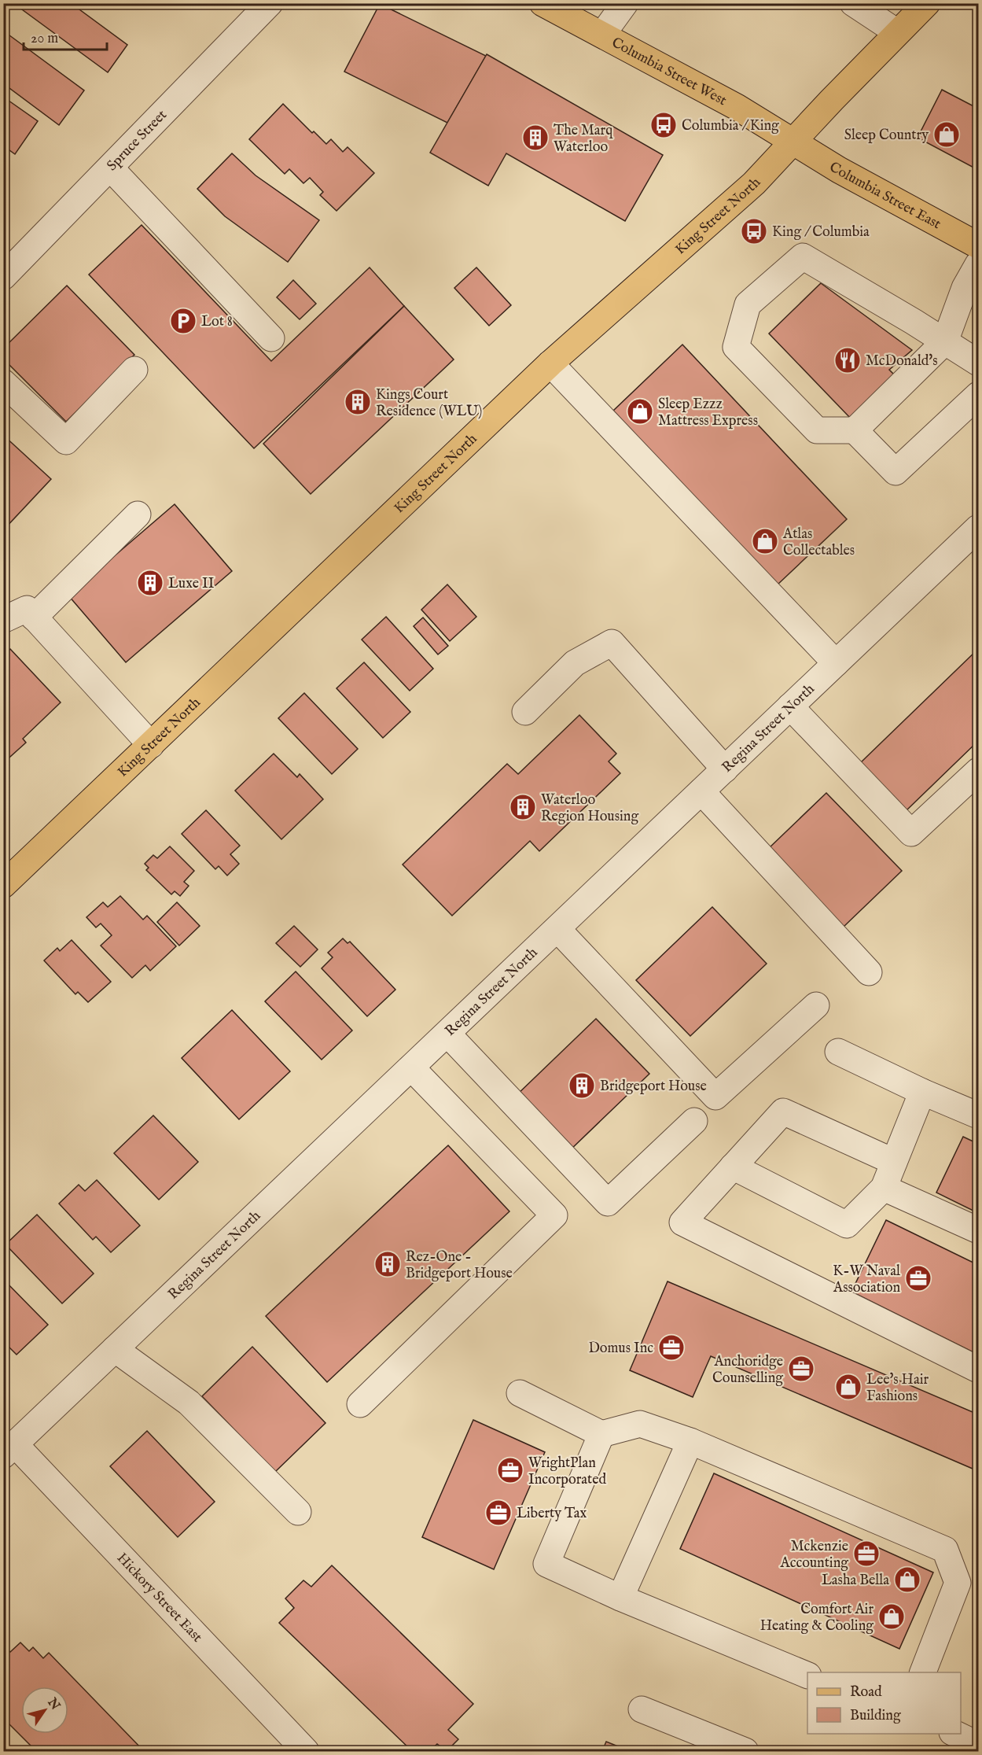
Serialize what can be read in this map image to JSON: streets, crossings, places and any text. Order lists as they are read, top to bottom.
{
  "streets": {
    "main road": ["Columbia Street West", "Columbia Street East", "King Street North"],
    "street": ["Spruce Street", "Regina Street North", "Hickory Street East"]
  },
  "crossings": [
    ["Columbia Street West", "Columbia Street East"],
    ["Columbia Street West", "King Street North"],
    ["Columbia Street East", "King Street North"],
    ["Regina Street North", "Hickory Street East"]
  ],
  "places": {
    "bus stop": ["Columbia / King", "King / Columbia"],
    "shop": [
      "Sleep Country",
      "Sleep Ezzz Mattress Express",
      "Atlas Collectables",
      "Lee's Hair Fashions",
      "Lasha Bella",
      "Comfort Air Heating & Cooling"
    ],
    "building": [
      "The Marq Waterloo",
      "Kings Court Residence (WLU)",
      "Luxe II",
      "Waterloo Region Housing",
      "Bridgeport House",
      "Rez-One - Bridgeport House"
    ],
    "parking": ["Lot 8"],
    "restaurant": ["McDonald's"],
    "office": [
      "K-W Naval Association",
      "Domus Inc",
      "Anchoridge Counselling",
      "WrightPlan Incorporated",
      "Liberty Tax",
      "Mckenzie Accounting"
    ]
  },
  "legend": ["Road", "Building"],
  "scale_bar": "20 m",
  "north": "top right"
}
